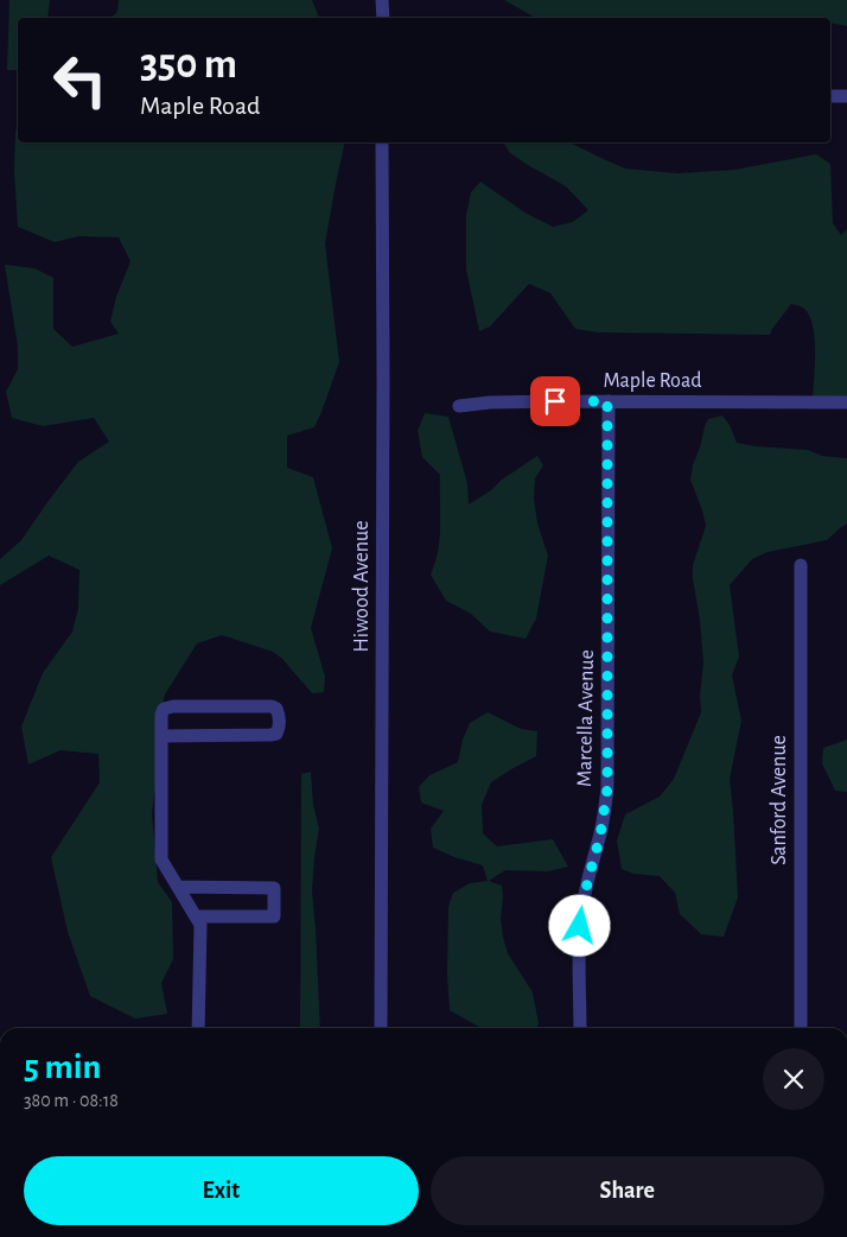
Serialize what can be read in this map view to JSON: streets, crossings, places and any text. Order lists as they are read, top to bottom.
{
  "streets": {
    "street": [
      "Maple Road",
      "Hiwood Avenue",
      "Marcella Avenue",
      "Sanford Avenue"
    ]
  },
  "crossings": [
    ["Maple Road", "Marcella Avenue"]
  ],
  "page": {
    "turn": ["350 m", "Maple Road"],
    "heading": ["5 min", "380 m · 08:18"],
    "buttons": ["Exit", "Share"]
  }
}
